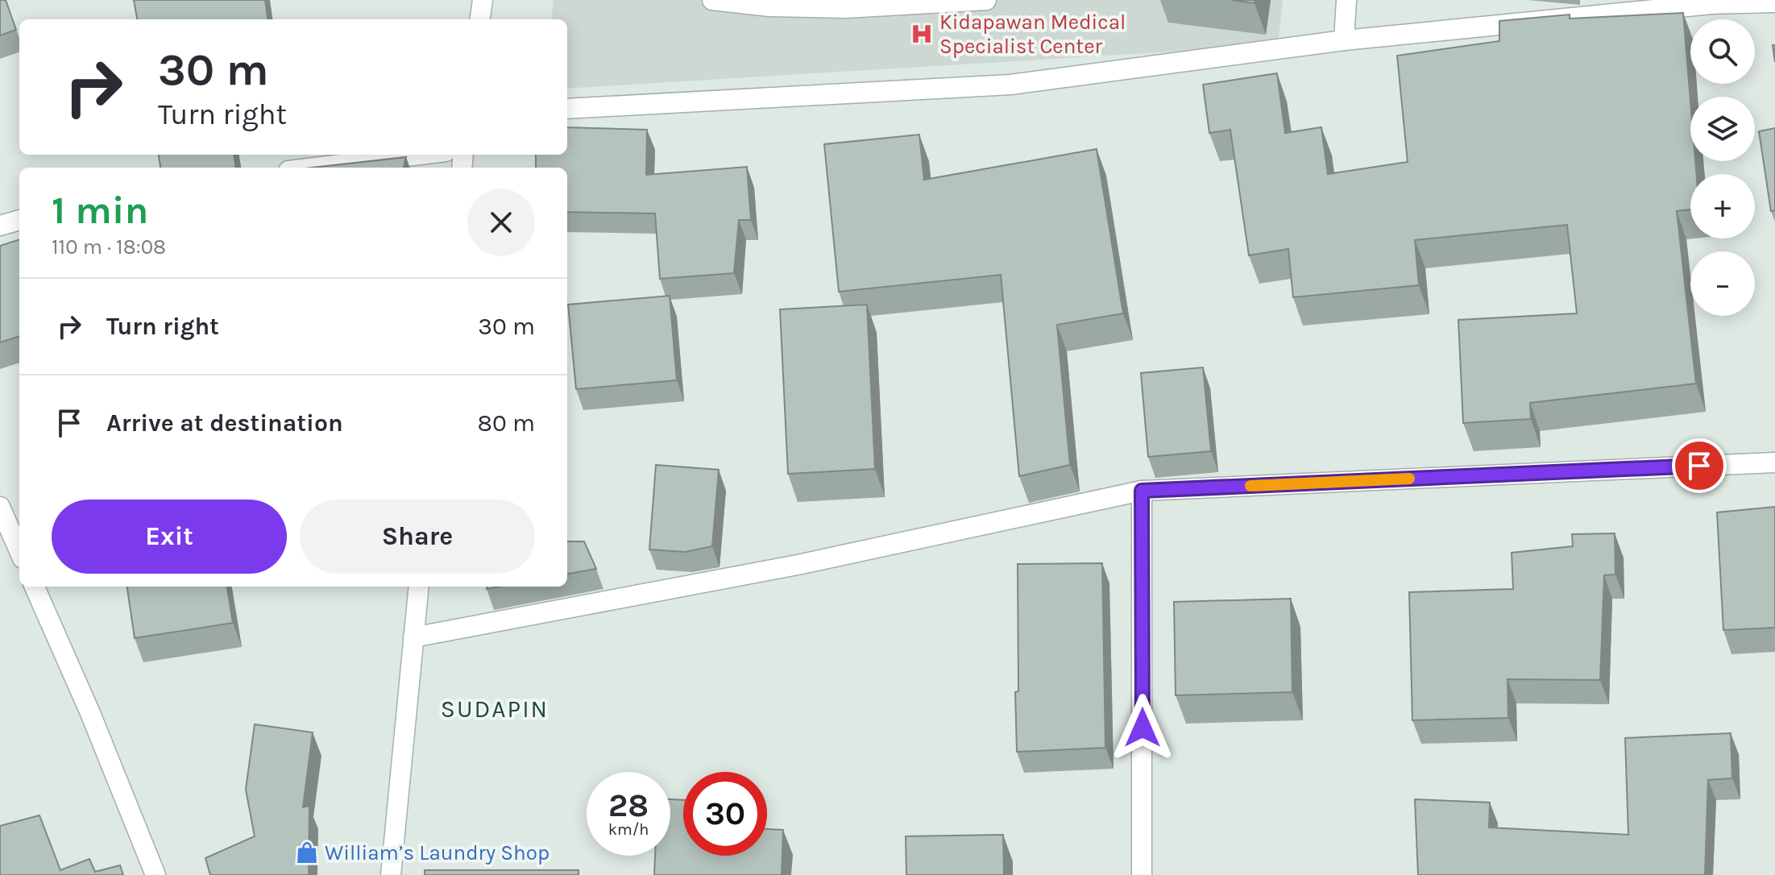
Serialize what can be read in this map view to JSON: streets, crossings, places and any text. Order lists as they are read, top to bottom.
{
  "districts": ["SUDAPIN"],
  "places": {
    "hospital": ["Kidapawan Medical Specialist Center"],
    "shop": ["William’s Laundry Shop"]
  },
  "page": {
    "map_buttons": ["+", "−"],
    "turn": ["30 m", "Turn right"],
    "heading": ["1 min", "110 m · 18:08"],
    "list": [
      {
        "name": "Turn right",
        "value": "30 m"
      },
      {
        "name": "Arrive at destination",
        "value": "80 m"
      }
    ],
    "buttons": ["Exit", "Share"],
    "speed": "28 km/h",
    "limit": "30"
  }
}
